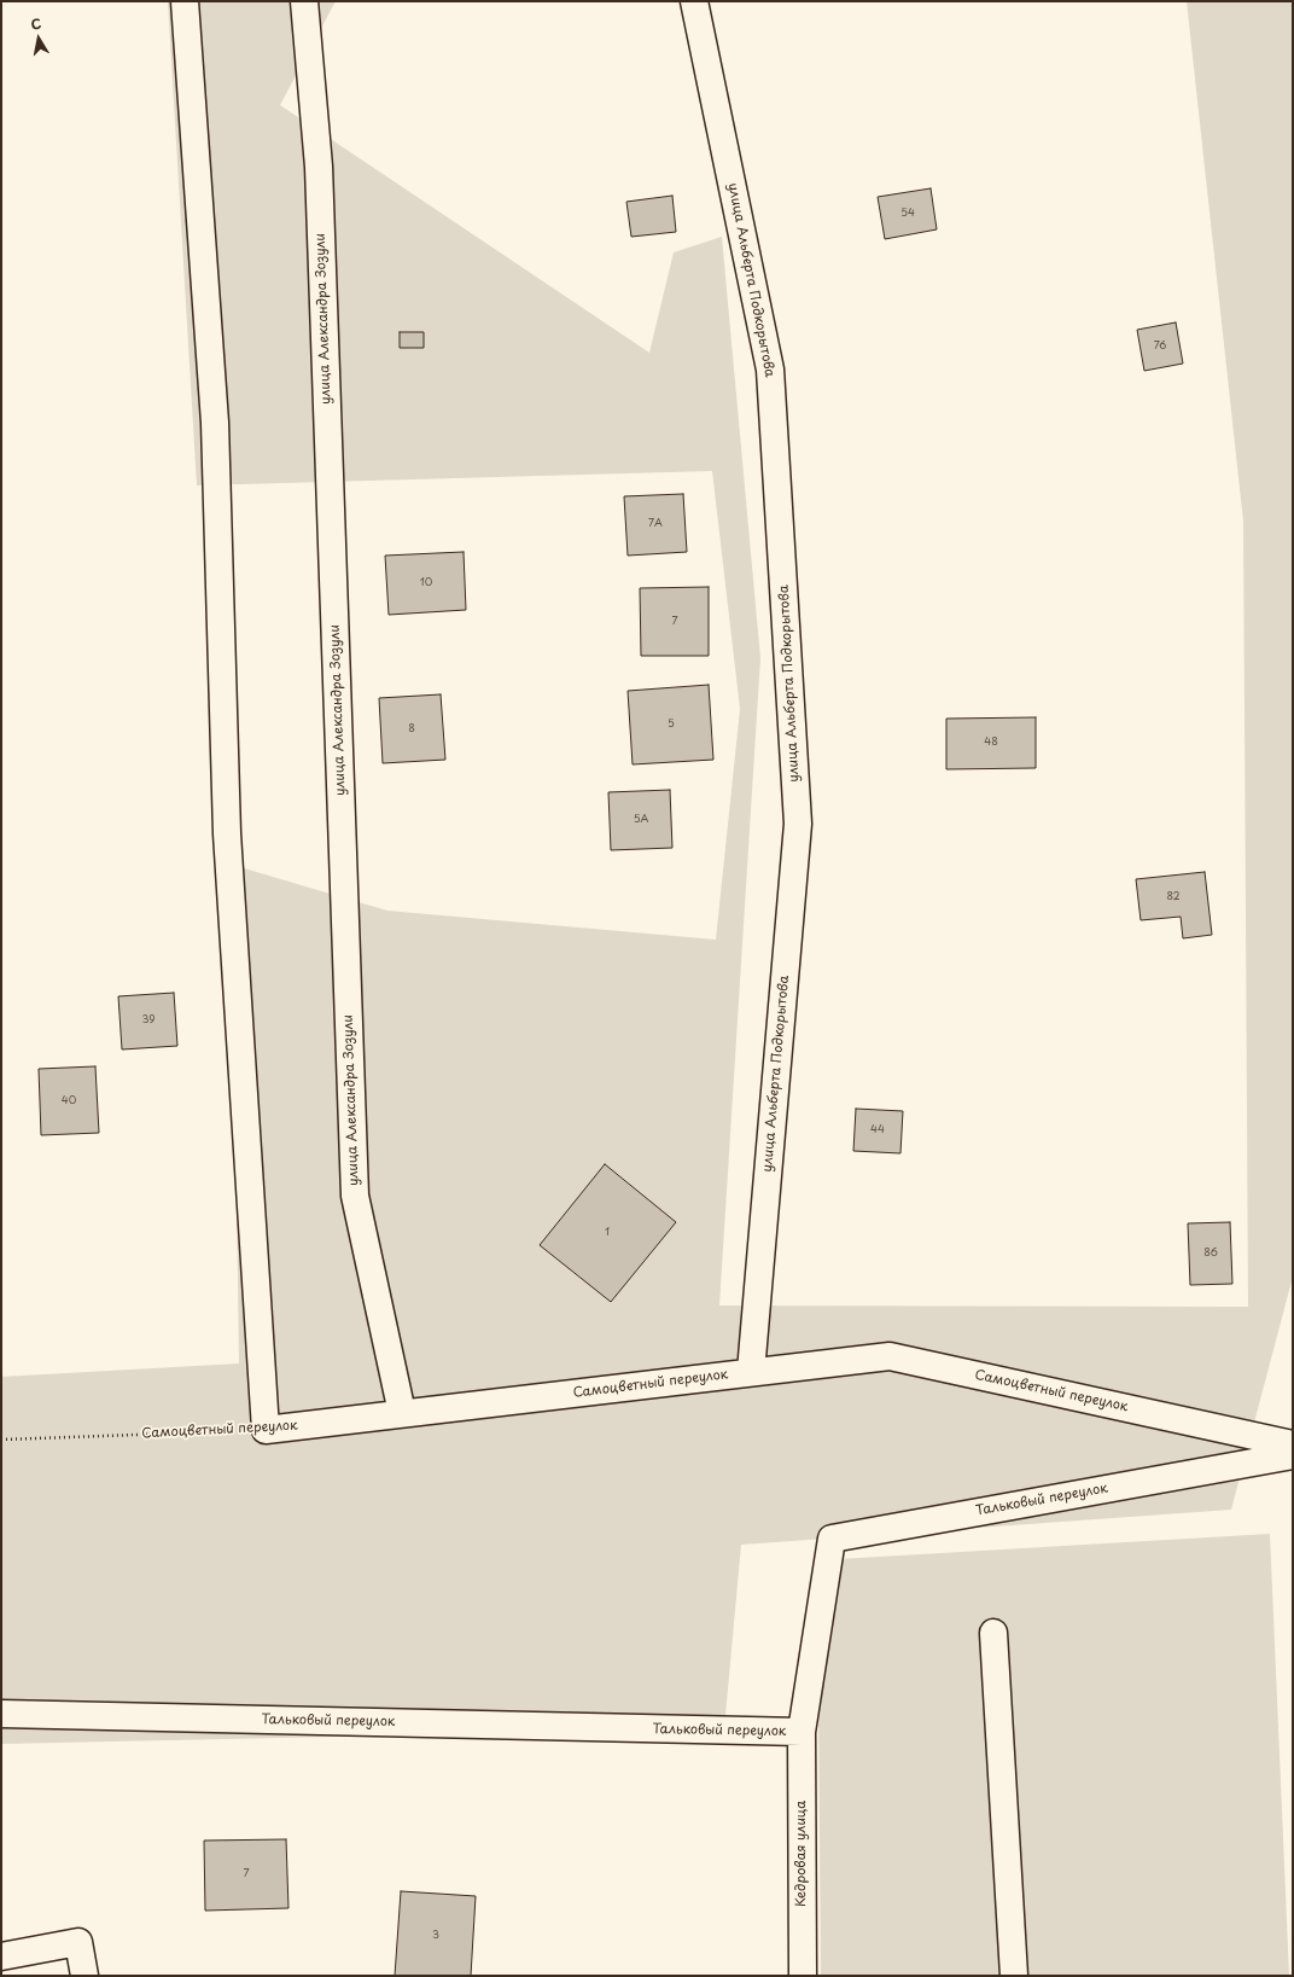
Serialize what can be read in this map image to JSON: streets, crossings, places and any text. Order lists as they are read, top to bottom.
{
  "streets": {
    "street": [
      "улица Альберта Подкорытова",
      "улица Александра Зозули",
      "Самоцветный переулок",
      "Тальковый переулок",
      "Кедровая улица"
    ]
  },
  "crossings": [
    ["улица Альберта Подкорытова", "Самоцветный переулок"],
    ["улица Александра Зозули", "Самоцветный переулок"],
    ["Тальковый переулок", "Кедровая улица"]
  ],
  "house_numbers": [
    "54",
    "76",
    "7А",
    "10",
    "7",
    "5",
    "8",
    "48",
    "5А",
    "82",
    "39",
    "40",
    "44",
    "1",
    "86",
    "7",
    "3"
  ],
  "north": "top"
}
